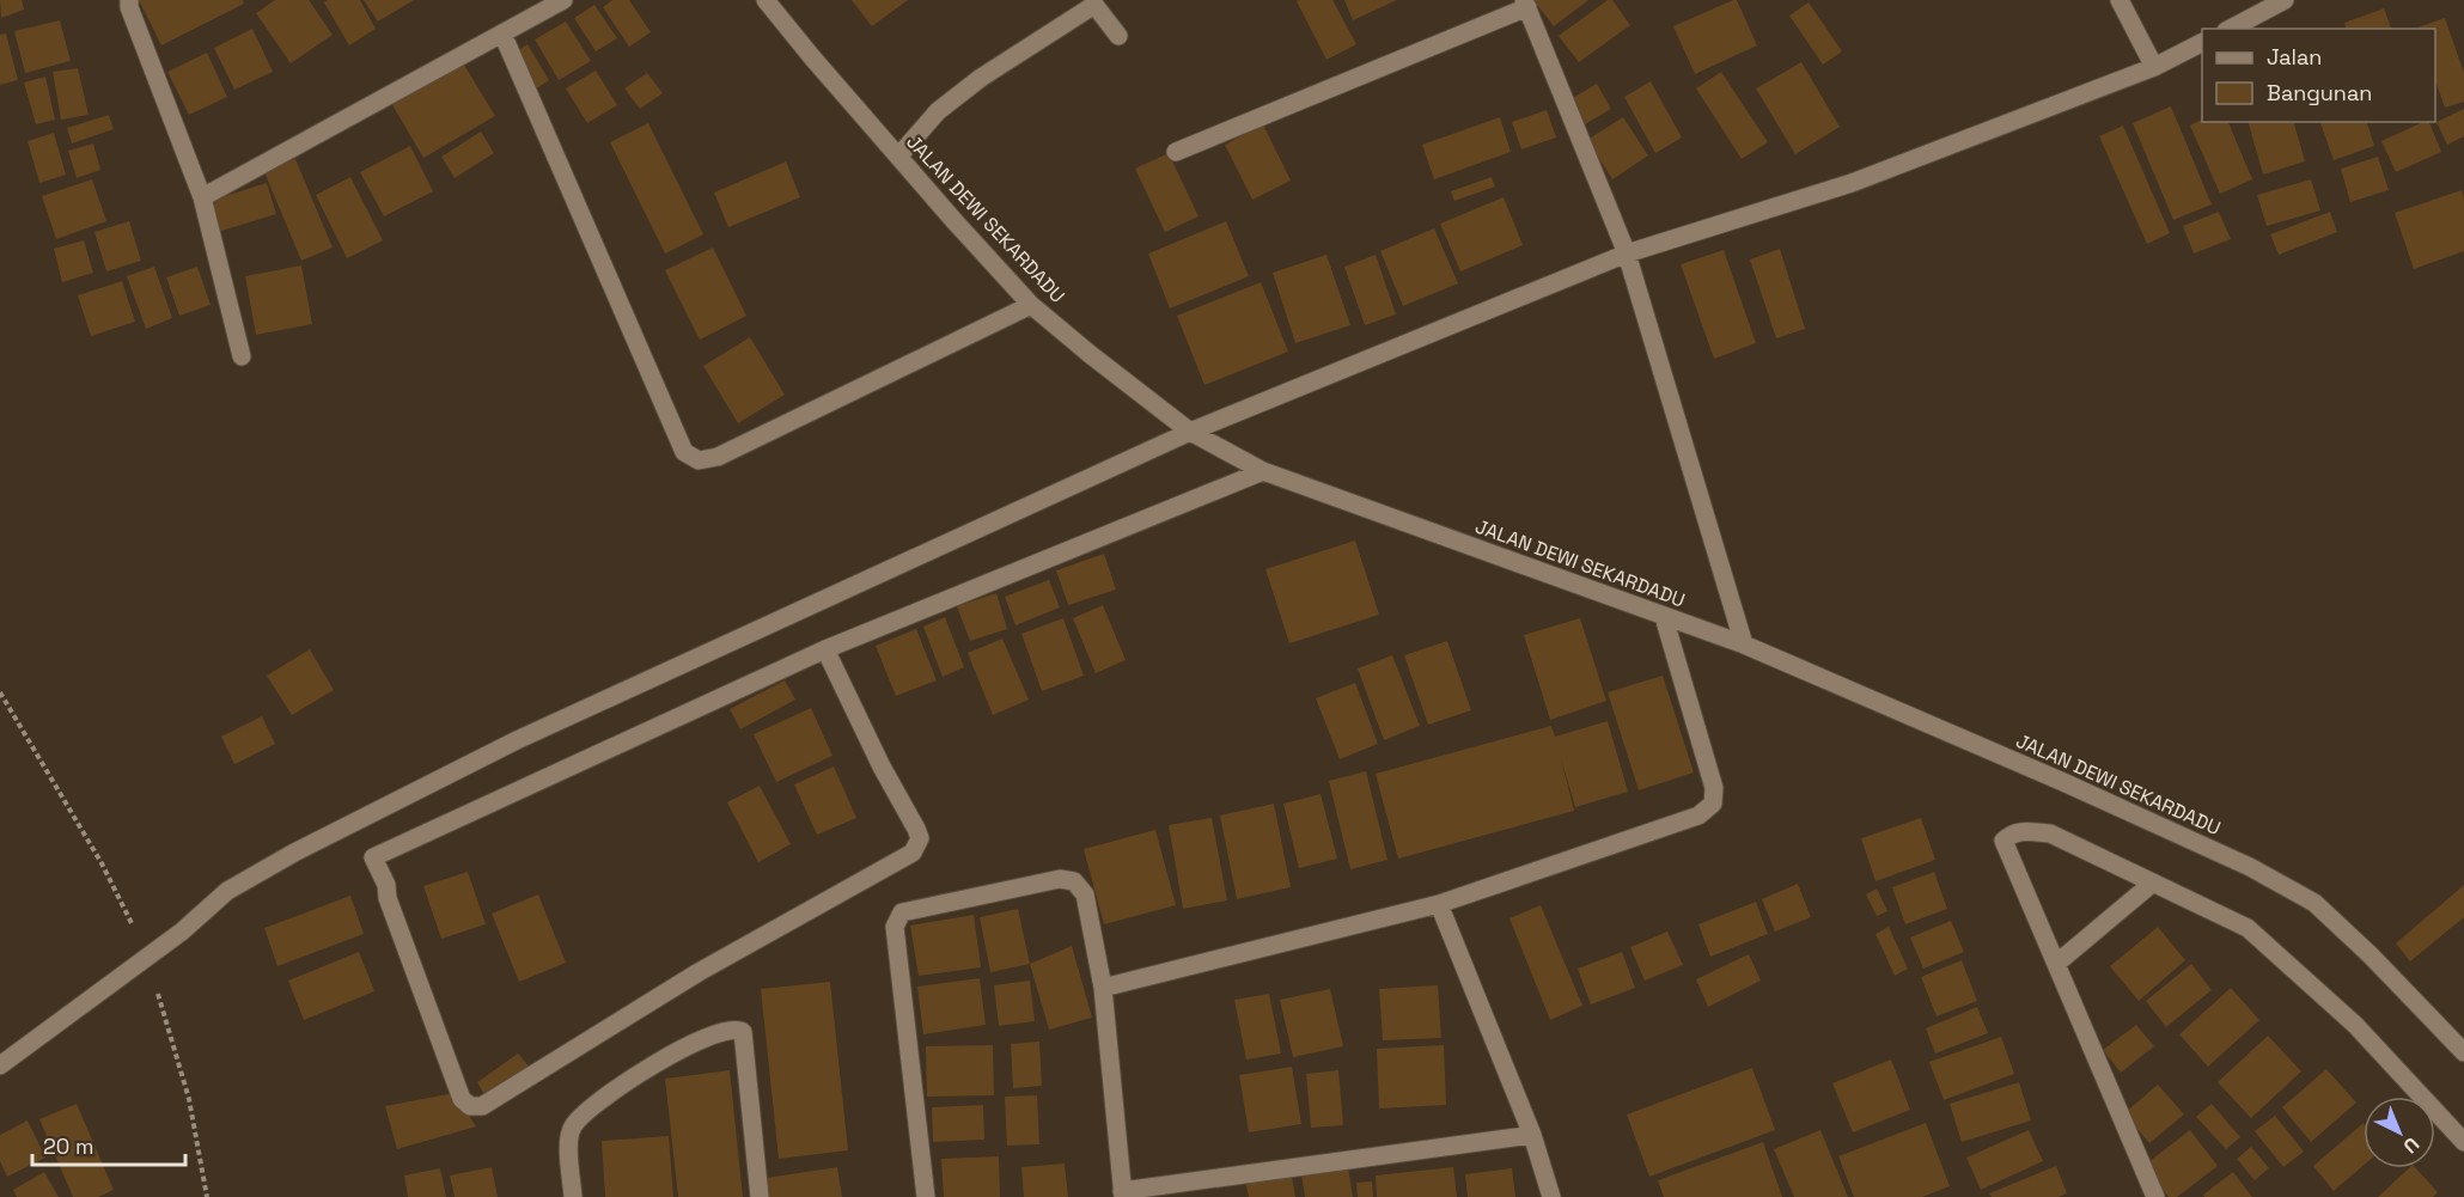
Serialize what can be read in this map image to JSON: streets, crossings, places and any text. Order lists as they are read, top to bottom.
{
  "streets": {
    "street": ["JALAN DEWI SEKARDADU"]
  },
  "legend": ["Jalan", "Bangunan"],
  "scale_bar": "20 m",
  "north": "bottom right"
}
